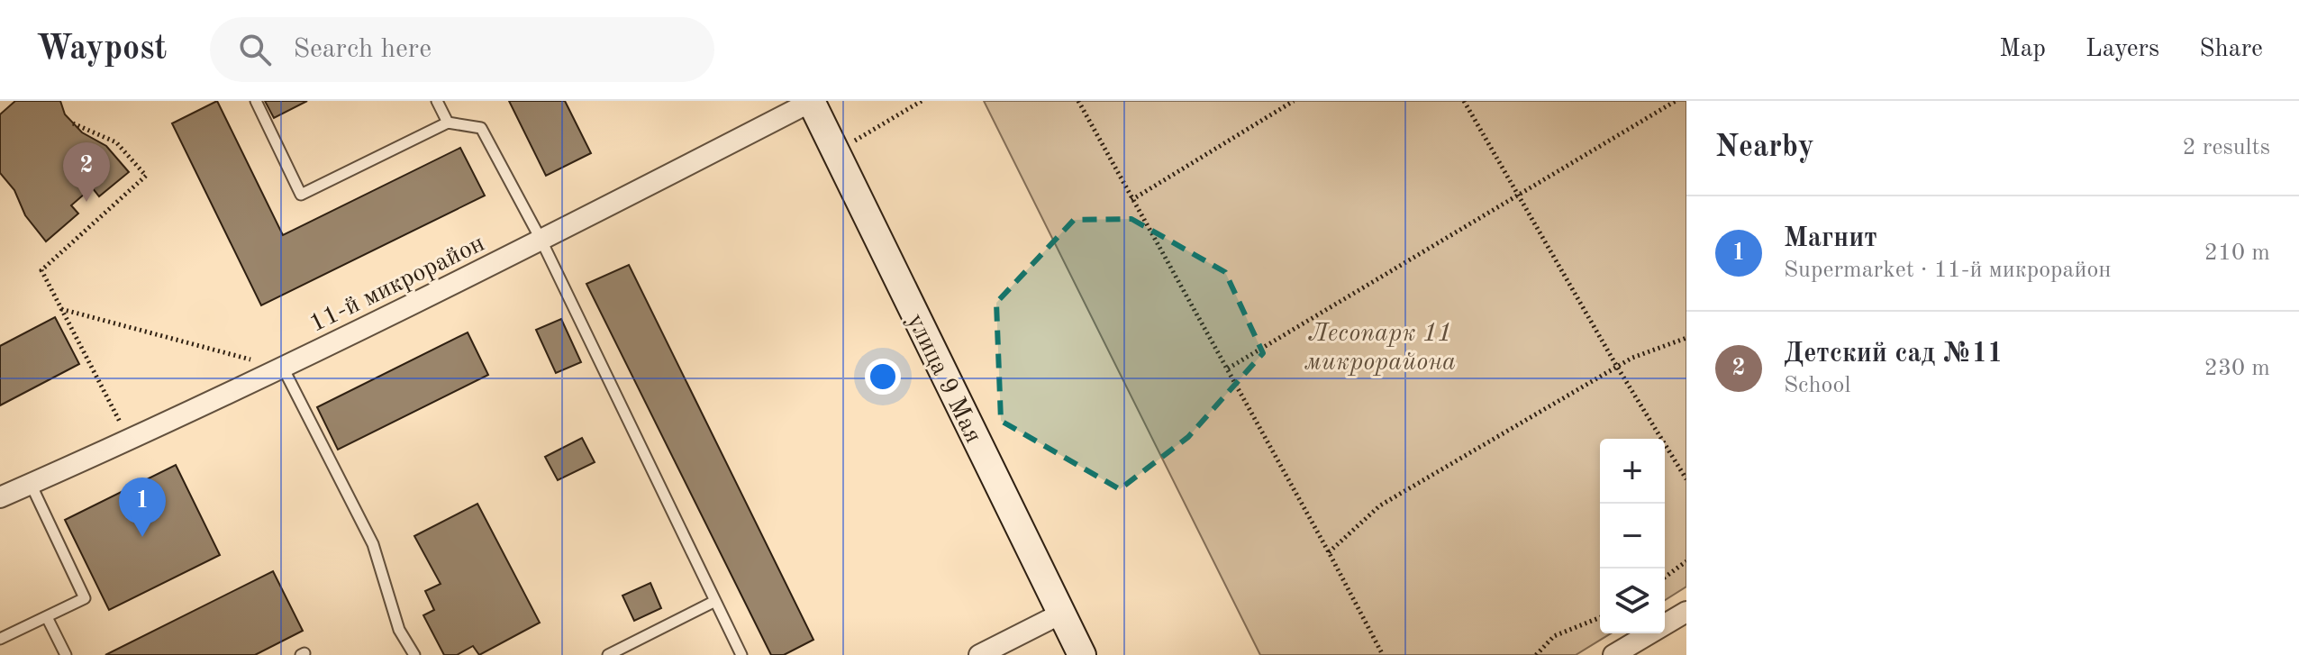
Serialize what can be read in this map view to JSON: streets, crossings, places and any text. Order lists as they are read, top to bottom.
{
  "streets": {
    "main road": ["улица 9 Мая"],
    "street": ["11-й микрорайон"]
  },
  "crossings": [
    ["11-й микрорайон", "улица 9 Мая"]
  ],
  "parks": ["Лесопарк 11 микрорайона"],
  "page": {
    "header": "Waypost",
    "search": "Search here",
    "nav": ["Map", "Layers", "Share"],
    "heading": ["Nearby", "2 results"],
    "pins": ["2", "1"],
    "list": [
      {
        "mark": "1",
        "name": "Магнит",
        "note": "Supermarket · 11-й микрорайон",
        "value": "210 m"
      },
      {
        "mark": "2",
        "name": "Детский сад №11",
        "note": "School",
        "value": "230 m"
      }
    ],
    "map_buttons": ["+", "−"]
  }
}
